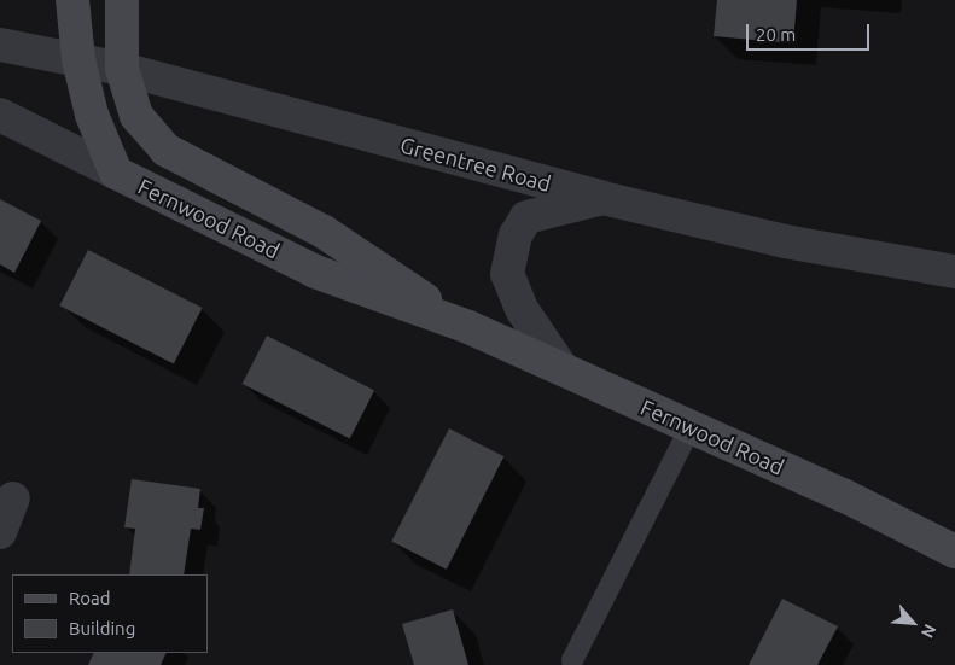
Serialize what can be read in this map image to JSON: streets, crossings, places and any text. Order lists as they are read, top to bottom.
{
  "streets": {
    "main road": ["Fernwood Road"],
    "street": ["Greentree Road"]
  },
  "crossings": [
    ["Greentree Road", "Fernwood Road"]
  ],
  "legend": ["Road", "Building"],
  "scale_bar": "20 m",
  "north": "bottom right"
}
